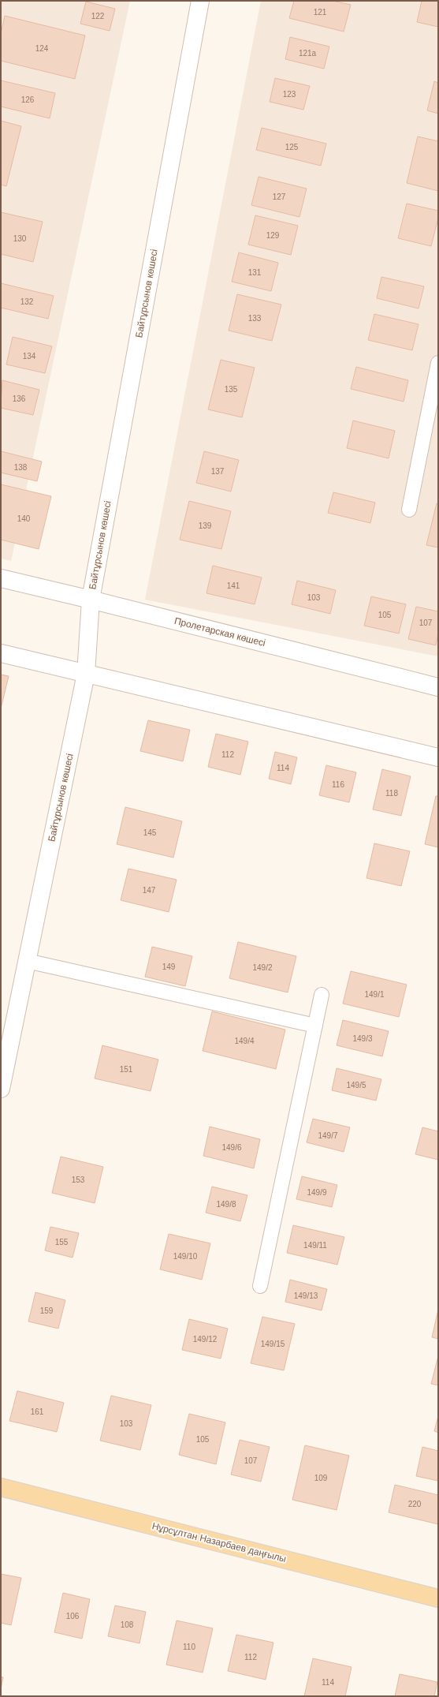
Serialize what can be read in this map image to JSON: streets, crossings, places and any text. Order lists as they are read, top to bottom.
{
  "streets": {
    "main road": ["Нұрсұлтан Назарбаев даңғылы"],
    "street": ["Байтұрсынов көшесі", "Пролетарская көшесі"]
  },
  "crossings": [
    ["Байтұрсынов көшесі", "Пролетарская көшесі"]
  ],
  "house_numbers": [
    "121",
    "122",
    "124",
    "121а",
    "123",
    "126",
    "125",
    "127",
    "129",
    "130",
    "131",
    "132",
    "133",
    "134",
    "135",
    "136",
    "138",
    "137",
    "140",
    "139",
    "141",
    "103",
    "105",
    "107",
    "112",
    "114",
    "116",
    "118",
    "145",
    "147",
    "149",
    "149/2",
    "149/1",
    "149/3",
    "149/4",
    "151",
    "149/5",
    "149/7",
    "149/6",
    "153",
    "149/9",
    "149/8",
    "155",
    "149/11",
    "149/10",
    "149/13",
    "159",
    "149/12",
    "149/15",
    "161",
    "103",
    "105",
    "107",
    "109",
    "220",
    "106",
    "108",
    "110",
    "112",
    "114"
  ]
}
